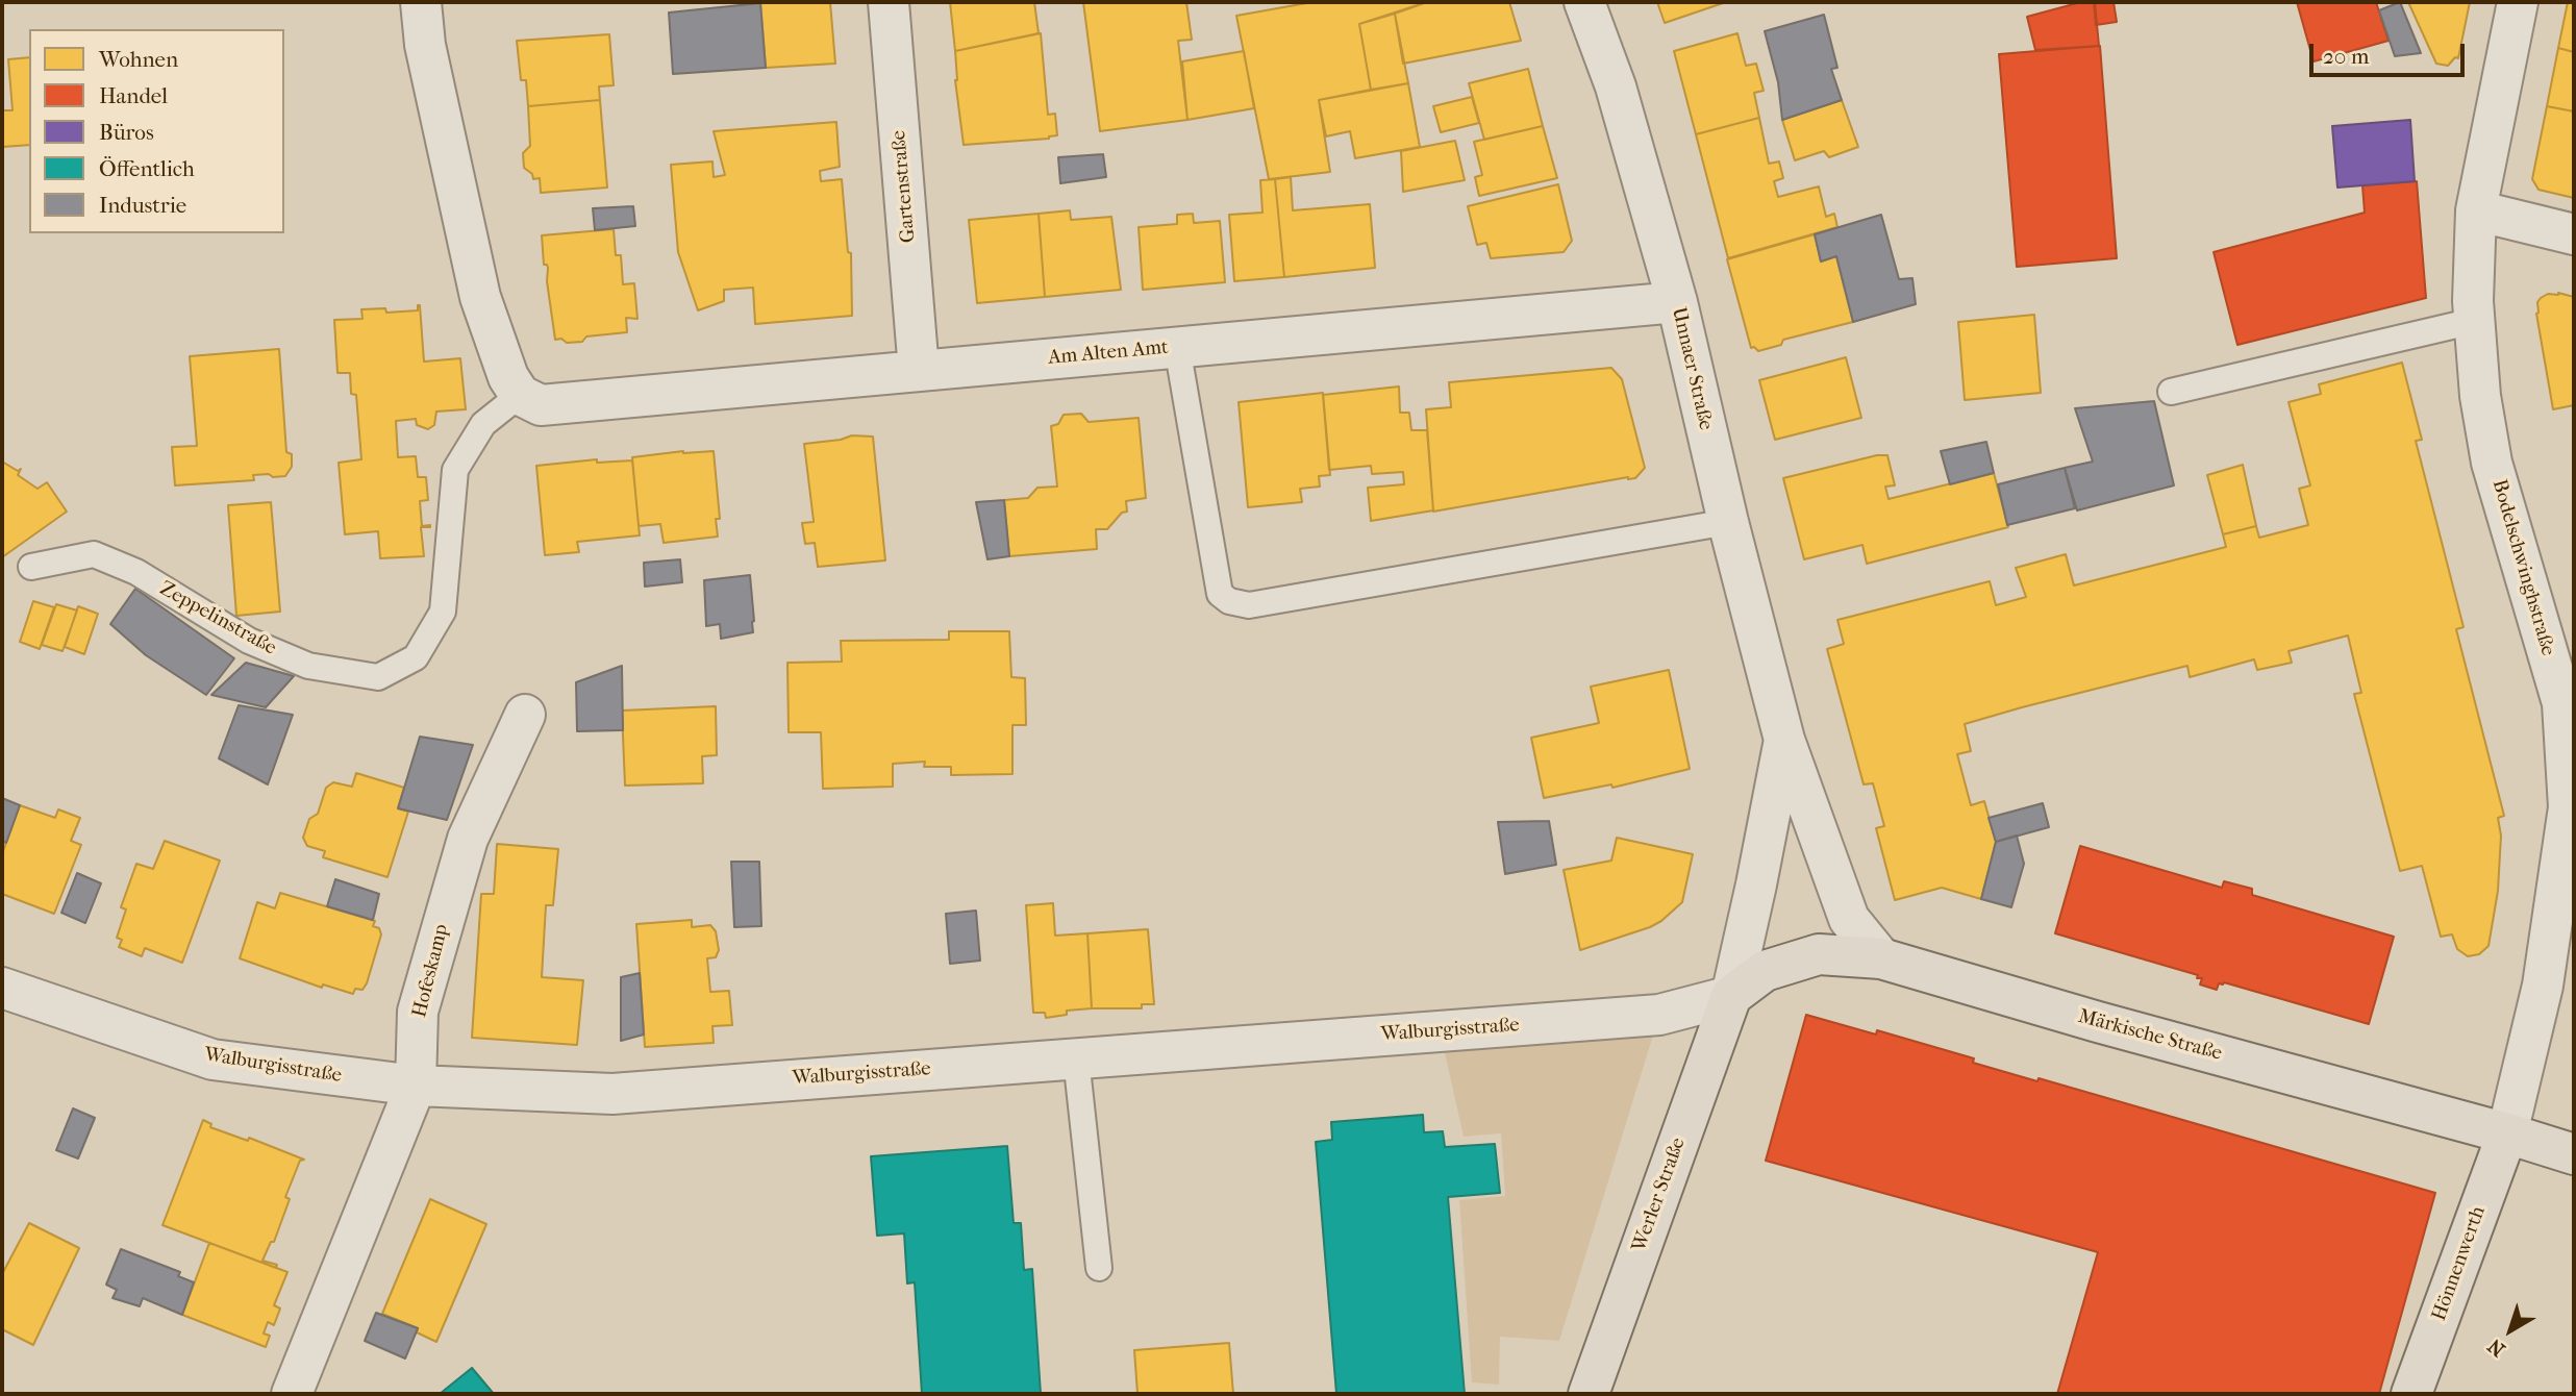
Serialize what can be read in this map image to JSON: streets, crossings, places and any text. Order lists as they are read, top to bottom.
{
  "streets": {
    "main road": ["Märkische Straße", "Werler Straße", "Hönnenwerth"],
    "street": [
      "Gartenstraße",
      "Am Alten Amt",
      "Unnaer Straße",
      "Bodelschwinghstraße",
      "Hofeskamp",
      "Walburgisstraße"
    ],
    "lane": ["Zeppelinstraße"]
  },
  "crossings": [
    ["Gartenstraße", "Am Alten Amt"],
    ["Am Alten Amt", "Unnaer Straße"],
    ["Am Alten Amt", "Zeppelinstraße"],
    ["Unnaer Straße", "Walburgisstraße"],
    ["Unnaer Straße", "Märkische Straße"],
    ["Unnaer Straße", "Werler Straße"],
    ["Bodelschwinghstraße", "Märkische Straße"],
    ["Bodelschwinghstraße", "Hönnenwerth"],
    ["Hofeskamp", "Walburgisstraße"],
    ["Walburgisstraße", "Märkische Straße"],
    ["Walburgisstraße", "Werler Straße"],
    ["Märkische Straße", "Werler Straße"],
    ["Märkische Straße", "Hönnenwerth"]
  ],
  "legend": [
    "Wohnen",
    "Handel",
    "Büros",
    "Öffentlich",
    "Industrie"
  ],
  "scale_bar": "20 m",
  "north": "bottom left"
}
